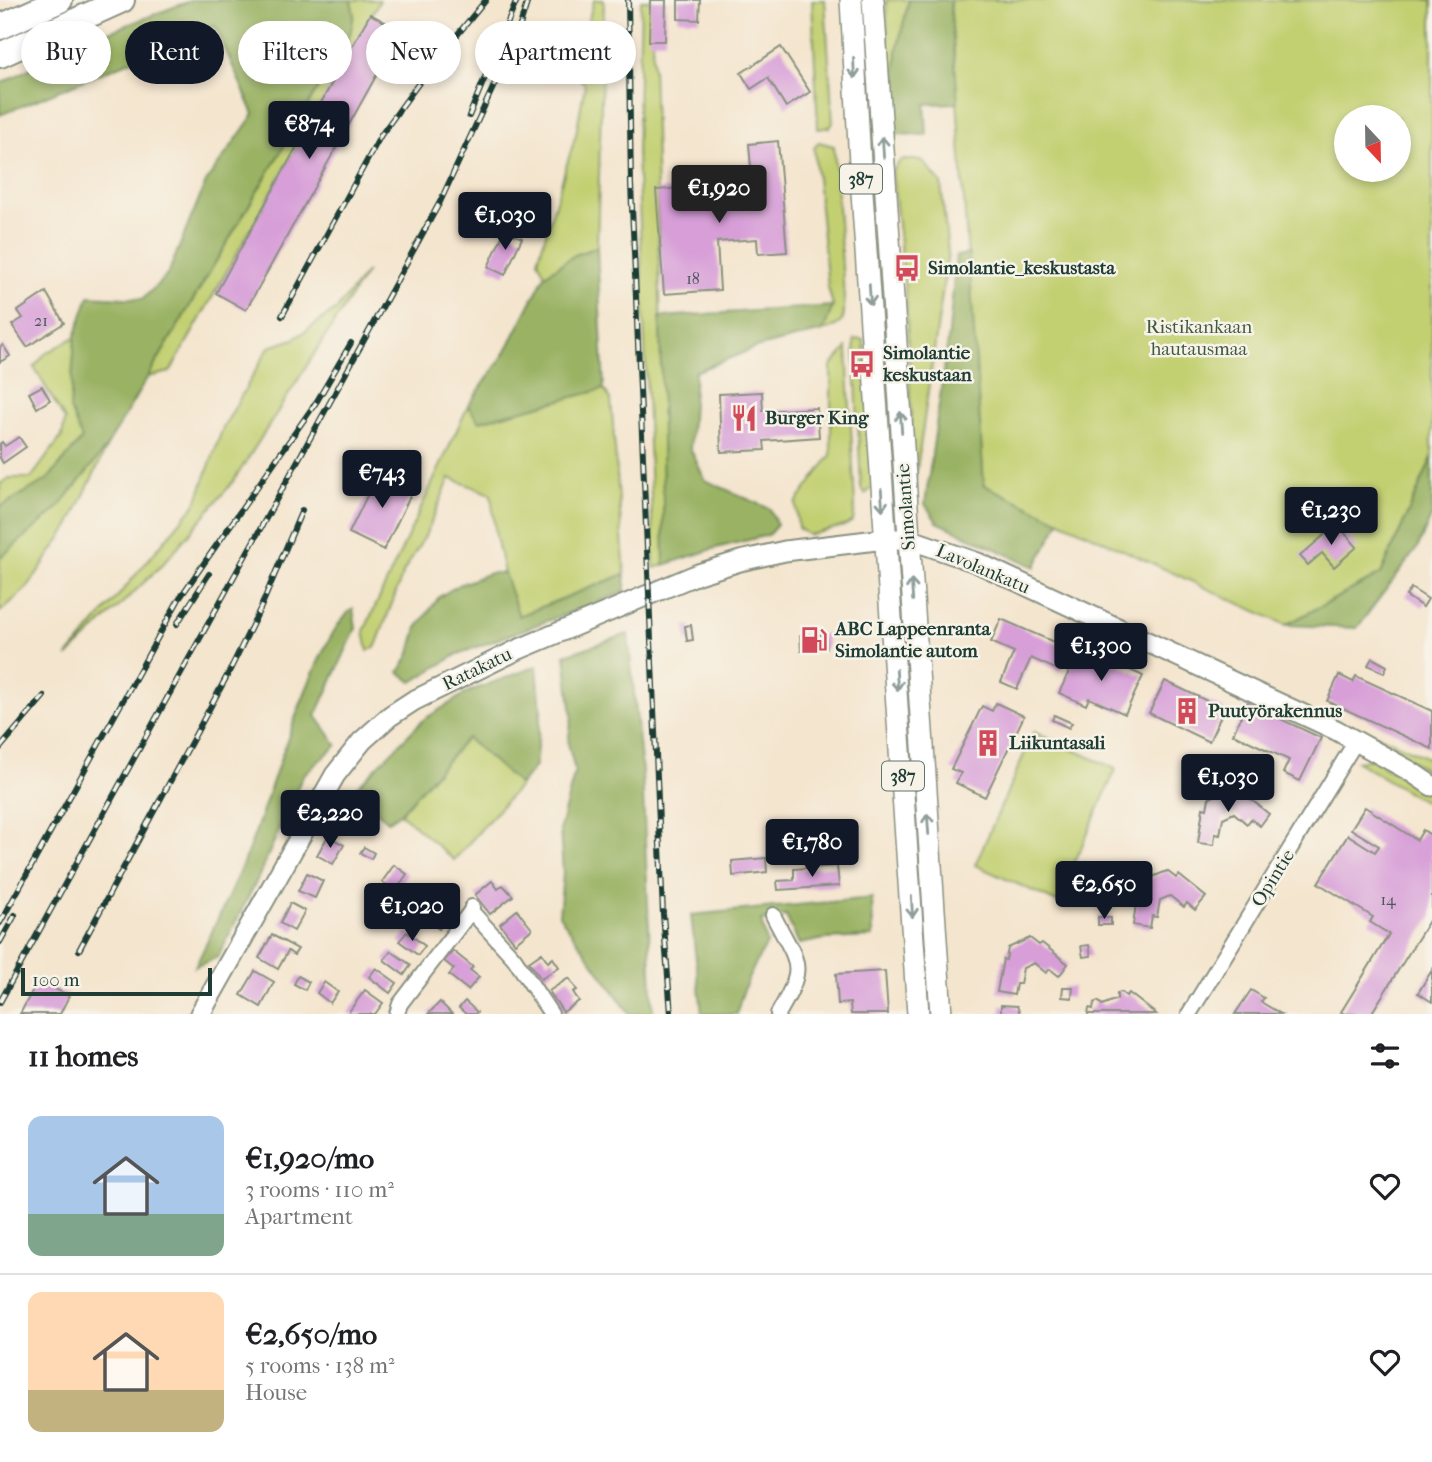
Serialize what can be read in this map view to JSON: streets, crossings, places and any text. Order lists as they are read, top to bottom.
{
  "streets": {
    "main road": [
      "387",
      "Simolantie",
      "Lavolankatu",
      "Ratakatu"
    ],
    "street": ["Opintie"]
  },
  "crossings": [
    ["Simolantie", "Lavolankatu"],
    ["Simolantie", "Ratakatu"],
    ["Lavolankatu", "Ratakatu"],
    ["Lavolankatu", "Opintie"]
  ],
  "parks": ["Ristikankaan hautausmaa"],
  "places": {
    "bus stop": ["Simolantie_keskustasta", "Simolantie keskustaan"],
    "restaurant": ["Burger King"],
    "fuel station": ["ABC Lappeenranta Simolantie autom"],
    "building": ["Puutyörakennus", "Liikuntasali"]
  },
  "house_numbers": ["18", "21", "14"],
  "scale_bar": "100 m",
  "north": "bottom",
  "page": {
    "chip": [
      "Buy",
      "Rent",
      "Filters",
      "New",
      "Apartment"
    ],
    "price": [
      "€874",
      "€1,920",
      "€1,030",
      "€743",
      "€1,230",
      "€1,300",
      "€1,030",
      "€2,220",
      "€1,780",
      "€2,650",
      "€1,020"
    ],
    "scale": "100 m",
    "heading": "11 homes",
    "list": [
      {
        "name": "€1,920/mo",
        "note": "3 rooms · 110 m² · Apartment"
      },
      {
        "name": "€2,650/mo",
        "note": "5 rooms · 138 m² · House"
      }
    ]
  }
}
